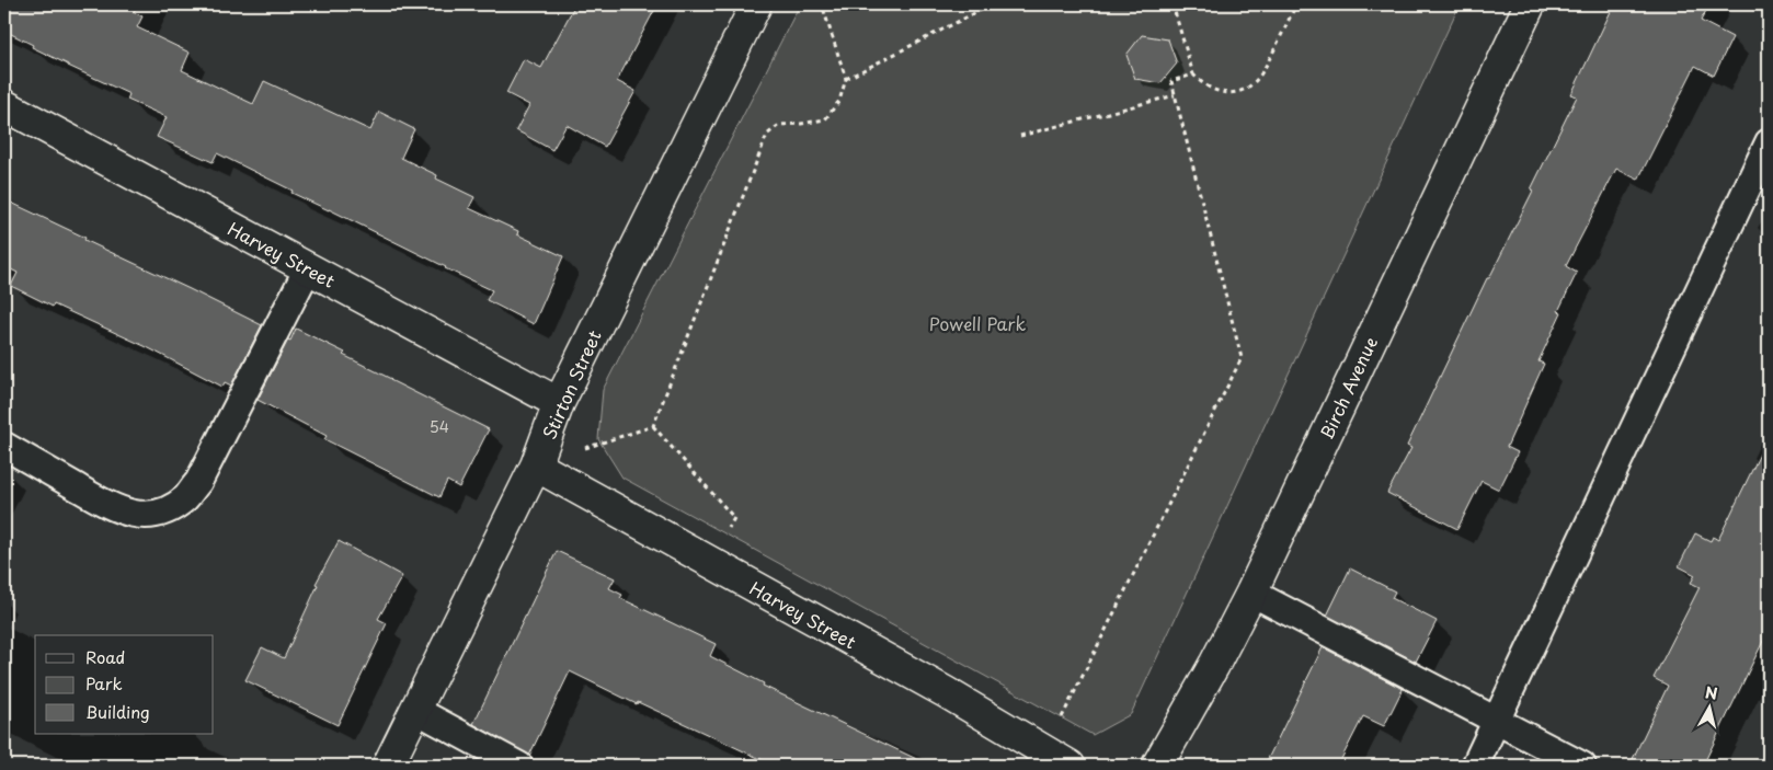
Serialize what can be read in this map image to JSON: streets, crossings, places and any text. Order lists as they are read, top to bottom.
{
  "streets": {
    "street": ["Harvey Street", "Stirton Street", "Birch Avenue"]
  },
  "crossings": [
    ["Harvey Street", "Stirton Street"]
  ],
  "parks": ["Powell Park"],
  "house_numbers": ["54"],
  "legend": ["Road", "Park", "Building"],
  "north": "top"
}
